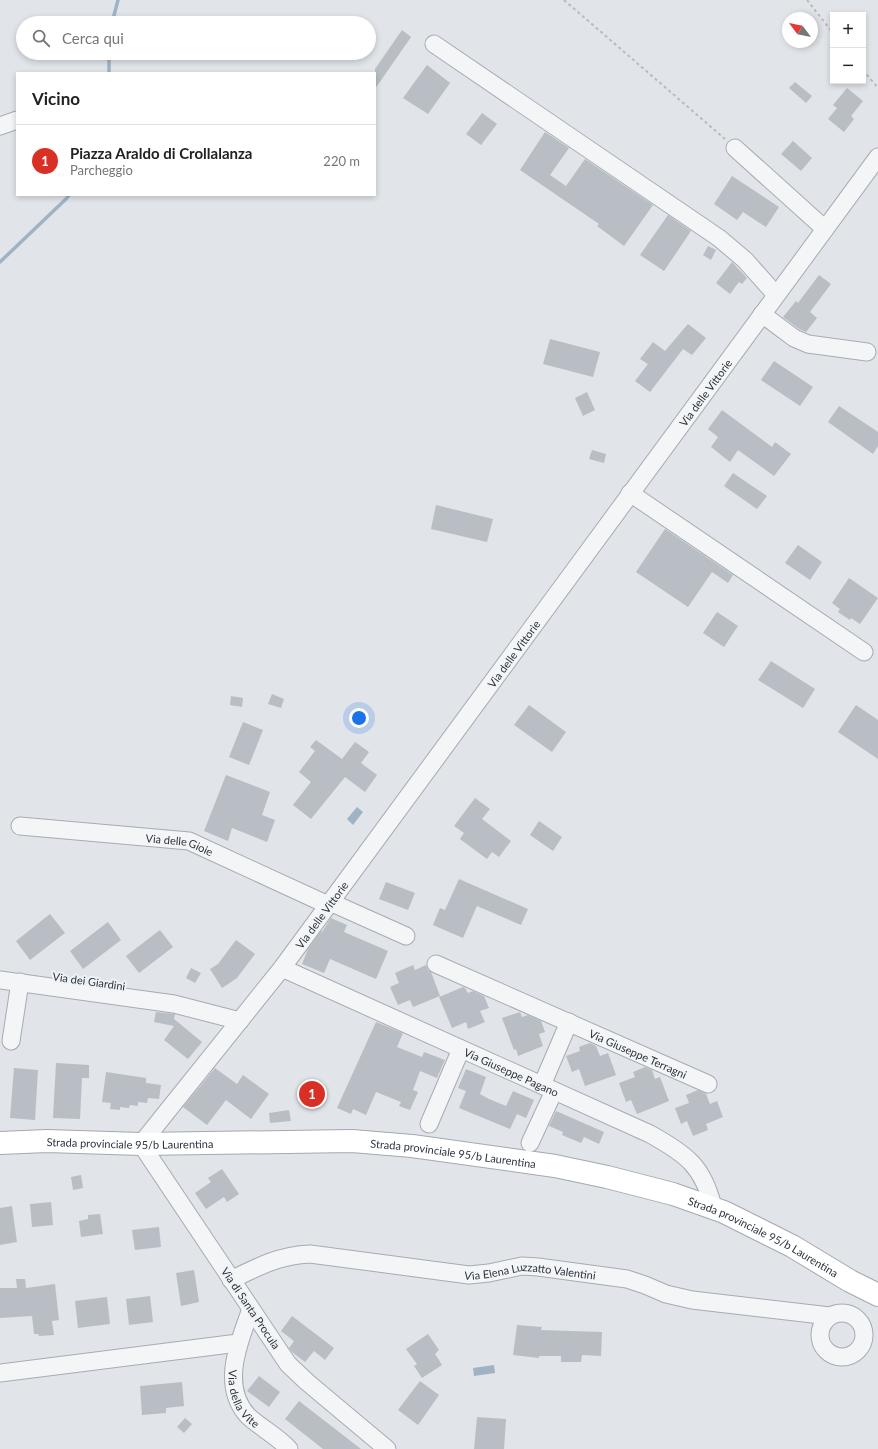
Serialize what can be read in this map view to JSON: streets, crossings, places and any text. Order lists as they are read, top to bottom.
{
  "streets": {
    "main road": ["Strada provinciale 95/b Laurentina"],
    "street": [
      "Via delle Vittorie",
      "Via delle Gioie",
      "Via dei Giardini",
      "Via Giuseppe Terragni",
      "Via Giuseppe Pagano",
      "Via Elena Luzzatto Valentini",
      "Via di Santa Procula",
      "Via della Vite"
    ]
  },
  "crossings": [
    ["Via delle Vittorie", "Via delle Gioie"],
    ["Via delle Vittorie", "Via dei Giardini"],
    ["Via delle Vittorie", "Via Giuseppe Pagano"],
    ["Via delle Vittorie", "Strada provinciale 95/b Laurentina"],
    ["Via delle Vittorie", "Via di Santa Procula"],
    ["Via Giuseppe Pagano", "Strada provinciale 95/b Laurentina"],
    ["Strada provinciale 95/b Laurentina", "Via di Santa Procula"],
    ["Via Elena Luzzatto Valentini", "Via di Santa Procula"],
    ["Via di Santa Procula", "Via della Vite"]
  ],
  "north": "top left",
  "page": {
    "map_buttons": ["+", "−"],
    "search": "Cerca qui",
    "heading": "Vicino",
    "list": [
      {
        "mark": "1",
        "name": "Piazza Araldo di Crollalanza",
        "note": "Parcheggio",
        "value": "220 m"
      }
    ],
    "pins": "1"
  }
}
